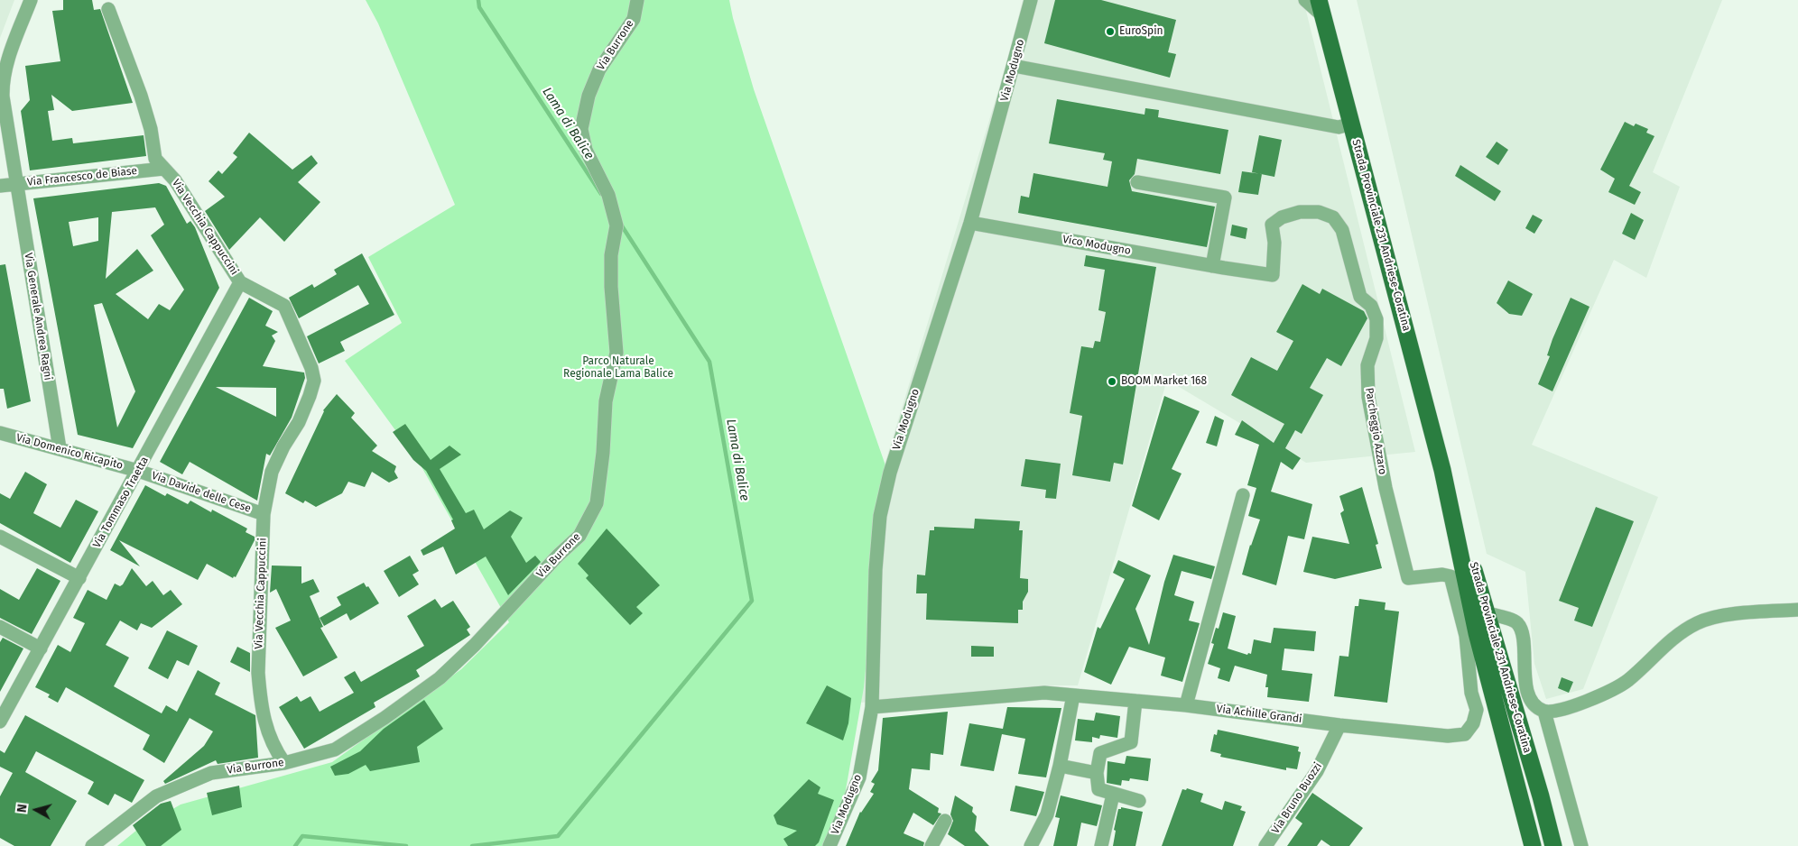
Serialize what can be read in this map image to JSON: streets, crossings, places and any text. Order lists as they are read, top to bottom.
{
  "streets": {
    "main road": ["Strada Provinciale 231 Andriese-Coratina"],
    "street": [
      "Via Burrone",
      "Via Modugno",
      "Via Francesco de Biase",
      "Via Vecchia Cappuccini",
      "Vico Modugno",
      "Via Generale Andrea Ragni",
      "Parcheggio Azzaro",
      "Via Domenico Ricapito",
      "Via Davide delle Cese",
      "Via Tommaso Traetta",
      "Via Achille Grandi",
      "Via Bruno Buozzi"
    ]
  },
  "crossings": [
    ["Via Burrone", "Via Vecchia Cappuccini"],
    ["Via Modugno", "Vico Modugno"],
    ["Via Modugno", "Via Achille Grandi"],
    ["Via Francesco de Biase", "Via Vecchia Cappuccini"],
    ["Via Francesco de Biase", "Via Generale Andrea Ragni"],
    ["Via Vecchia Cappuccini", "Via Davide delle Cese"],
    ["Via Vecchia Cappuccini", "Via Tommaso Traetta"],
    ["Vico Modugno", "Parcheggio Azzaro"],
    ["Via Generale Andrea Ragni", "Via Domenico Ricapito"],
    ["Parcheggio Azzaro", "Via Achille Grandi"],
    ["Via Domenico Ricapito", "Via Davide delle Cese"],
    ["Via Domenico Ricapito", "Via Tommaso Traetta"],
    ["Via Davide delle Cese", "Via Tommaso Traetta"],
    ["Via Achille Grandi", "Via Bruno Buozzi"]
  ],
  "water": ["Lama di Balice"],
  "parks": ["Parco Naturale Regionale Lama Balice"],
  "places": ["EuroSpin", "BOOM Market 168"],
  "north": "left"
}
